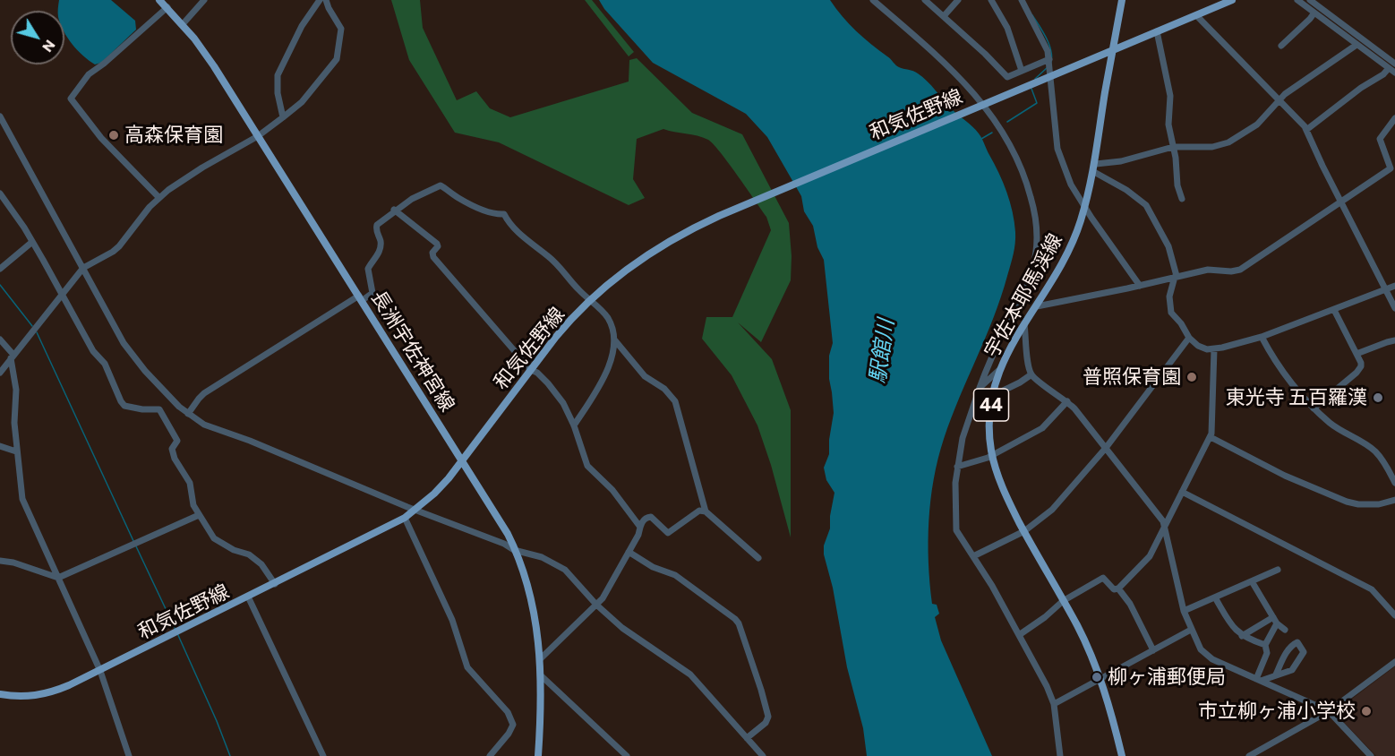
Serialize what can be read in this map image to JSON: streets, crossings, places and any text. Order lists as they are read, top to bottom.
{
  "streets": {
    "main road": [
      "和気佐野線",
      "宇佐本耶馬渓線",
      "長洲宇佐神宮線",
      "44"
    ]
  },
  "crossings": [
    ["和気佐野線", "宇佐本耶馬渓線"],
    ["和気佐野線", "長洲宇佐神宮線"]
  ],
  "water": ["駅館川"],
  "places": [
    "高森保育園",
    "普照保育園",
    "東光寺 五百羅漢",
    "柳ヶ浦郵便局",
    "市立柳ヶ浦小学校"
  ],
  "north": "bottom right"
}
